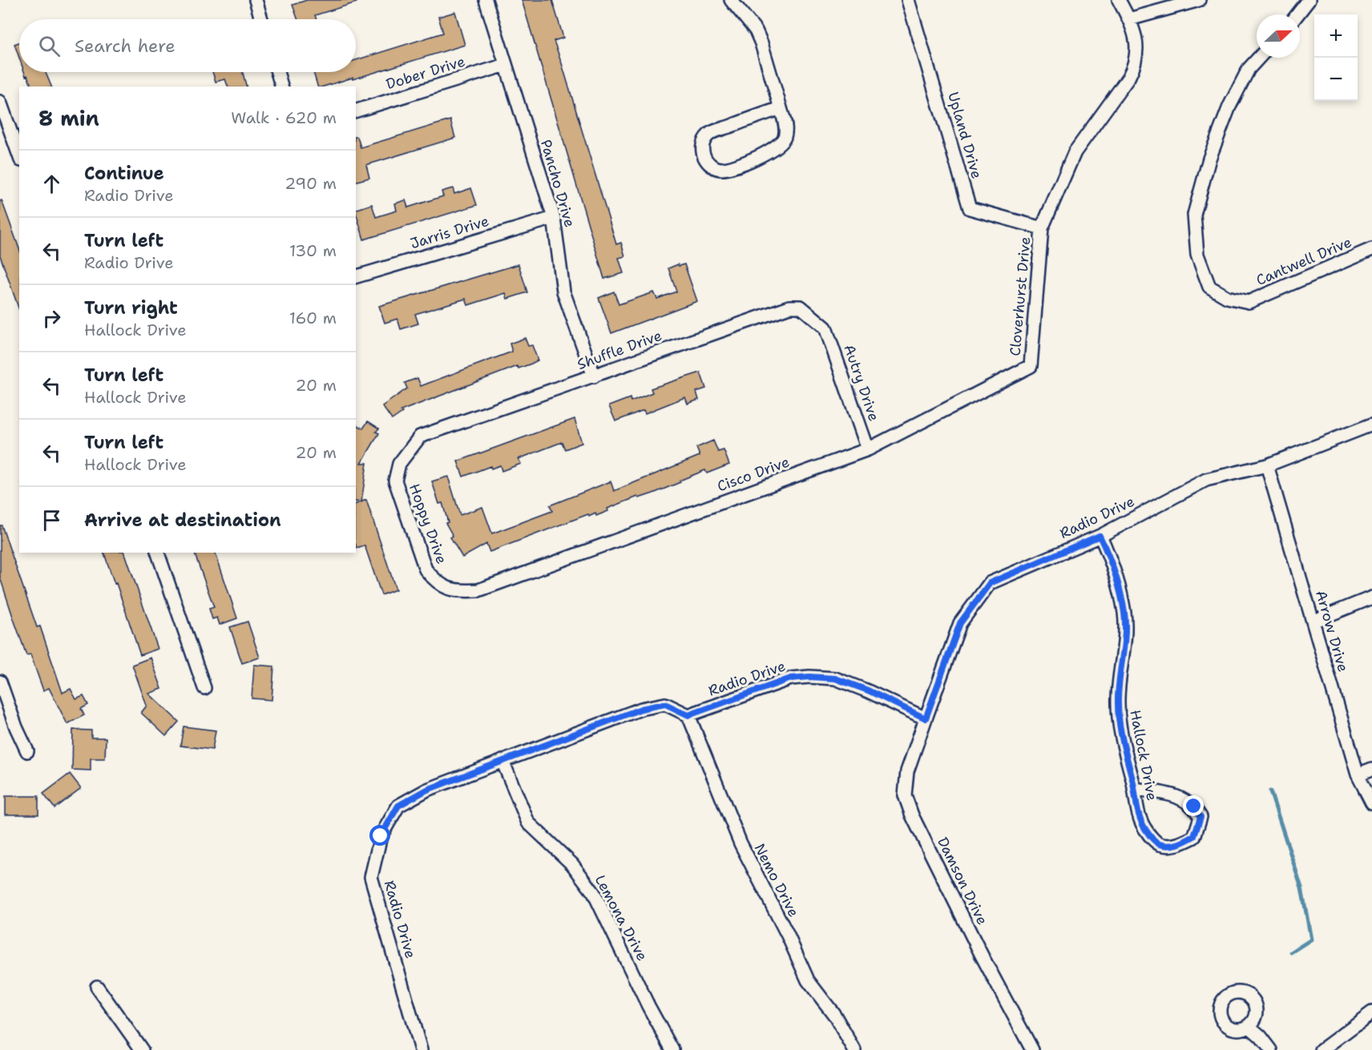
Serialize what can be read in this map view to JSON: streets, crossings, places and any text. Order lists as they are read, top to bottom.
{
  "streets": {
    "street": [
      "Dober Drive",
      "Upland Drive",
      "Pancho Drive",
      "Jarris Drive",
      "Cantwell Drive",
      "Cloverhurst Drive",
      "Shuffle Drive",
      "Autry Drive",
      "Cisco Drive",
      "Radio Drive",
      "Hoppy Drive",
      "Arrow Drive",
      "Hallock Drive",
      "Nemo Drive",
      "Damson Drive",
      "Lemona Drive"
    ]
  },
  "crossings": [
    ["Dober Drive", "Pancho Drive"],
    ["Upland Drive", "Cloverhurst Drive"],
    ["Pancho Drive", "Jarris Drive"],
    ["Pancho Drive", "Shuffle Drive"],
    ["Cloverhurst Drive", "Cisco Drive"],
    ["Shuffle Drive", "Autry Drive"],
    ["Shuffle Drive", "Hoppy Drive"],
    ["Autry Drive", "Cisco Drive"],
    ["Cisco Drive", "Hoppy Drive"],
    ["Radio Drive", "Arrow Drive"],
    ["Radio Drive", "Hallock Drive"],
    ["Radio Drive", "Nemo Drive"],
    ["Radio Drive", "Damson Drive"],
    ["Radio Drive", "Lemona Drive"]
  ],
  "north": "right",
  "page": {
    "map_buttons": ["+", "−"],
    "search": "Search here",
    "heading": ["8 min", "Walk · 620 m"],
    "list": [
      ["Continue", "Radio Drive", "290 m"],
      ["Turn left", "Radio Drive", "130 m"],
      ["Turn right", "Hallock Drive", "160 m"],
      ["Turn left", "Hallock Drive", "20 m"],
      ["Turn left", "Hallock Drive", "20 m"],
      "Arrive at destination"
    ]
  }
}
